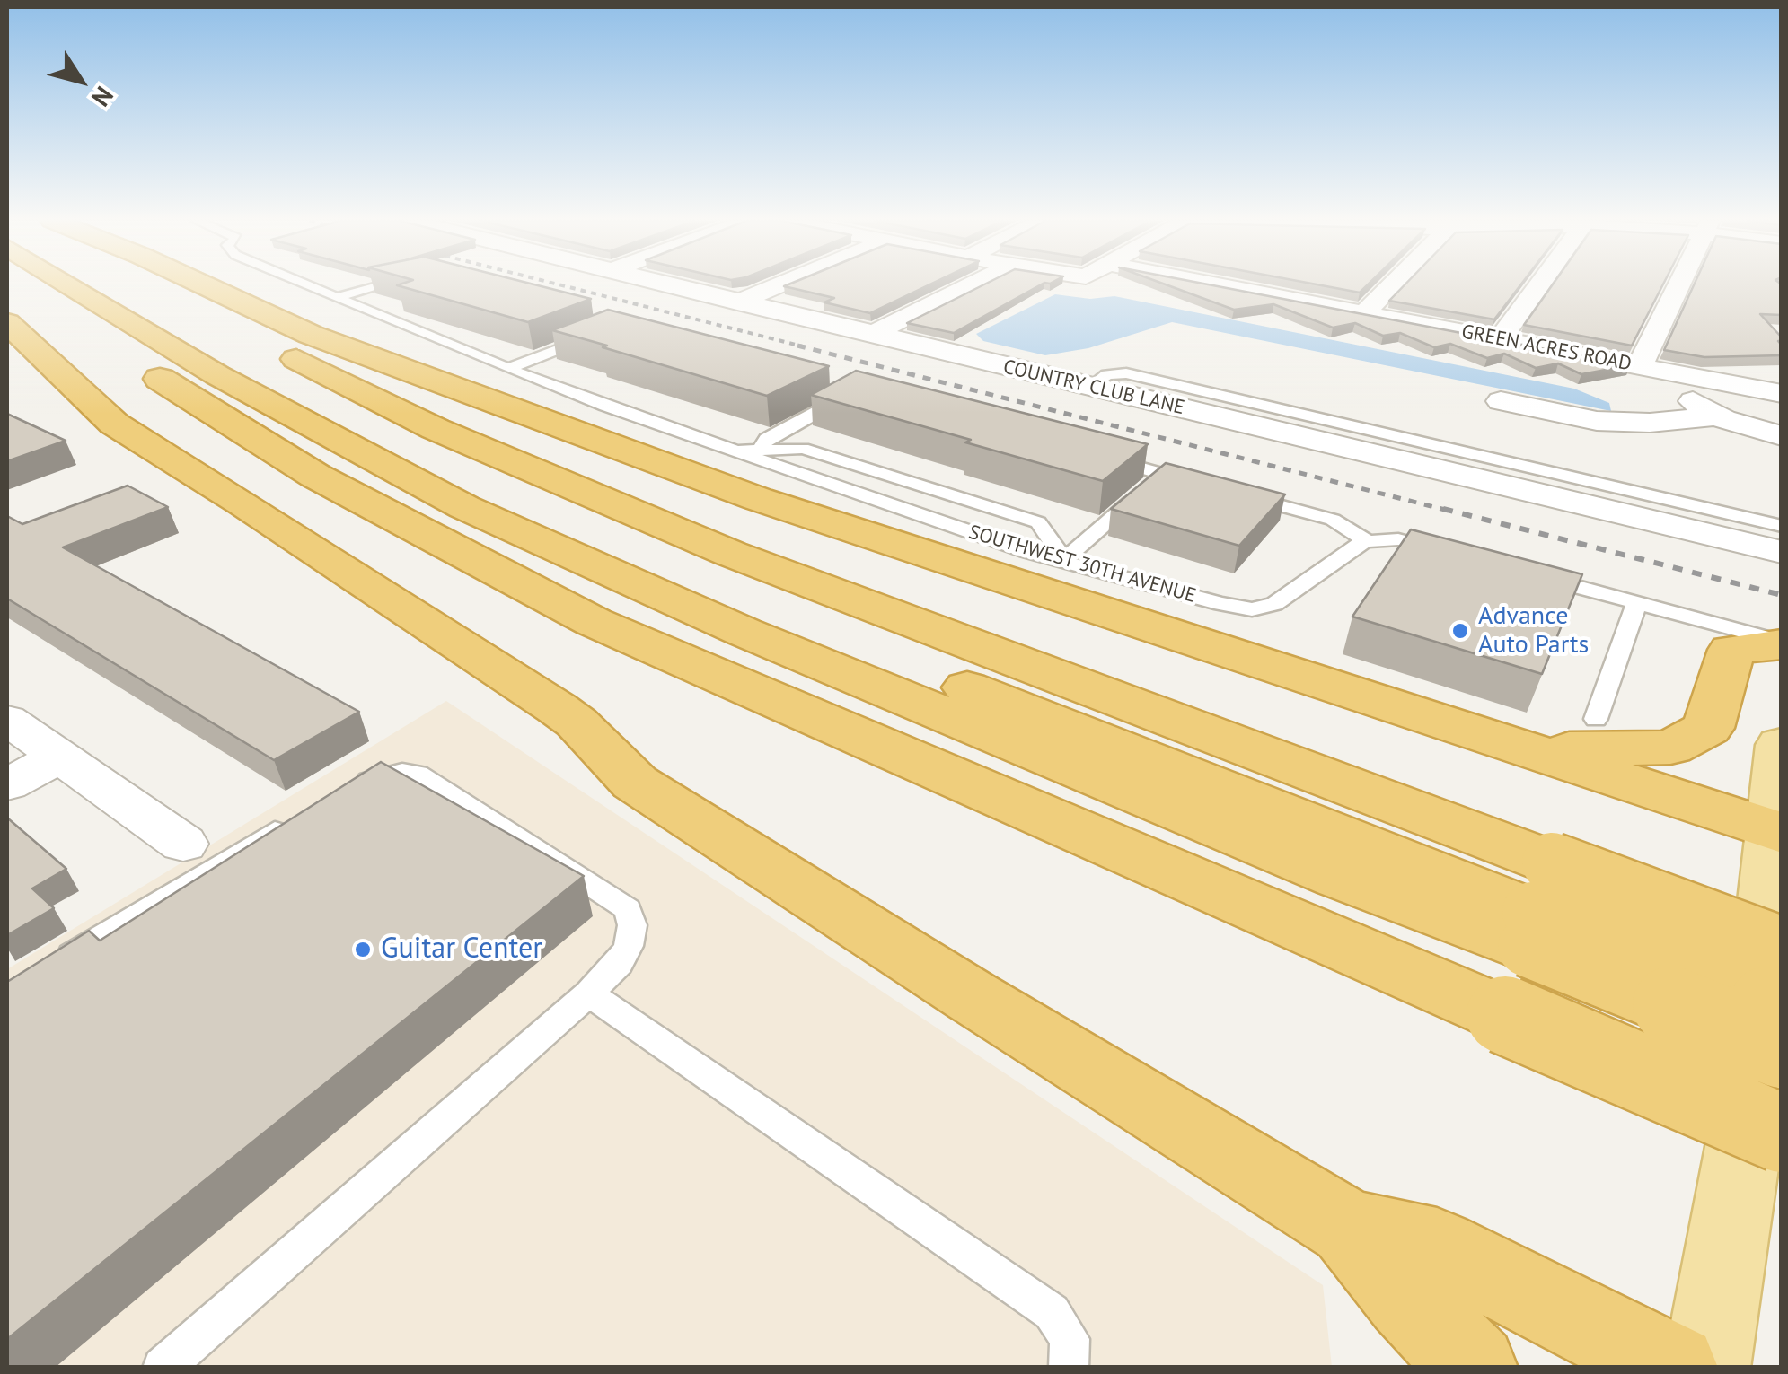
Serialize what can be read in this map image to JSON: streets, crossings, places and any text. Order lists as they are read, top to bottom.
{
  "streets": {
    "street": ["GREEN ACRES ROAD", "COUNTRY CLUB LANE"],
    "lane": ["SOUTHWEST 30TH AVENUE"]
  },
  "places": ["Advance Auto Parts", "Guitar Center"],
  "north": "bottom right"
}
